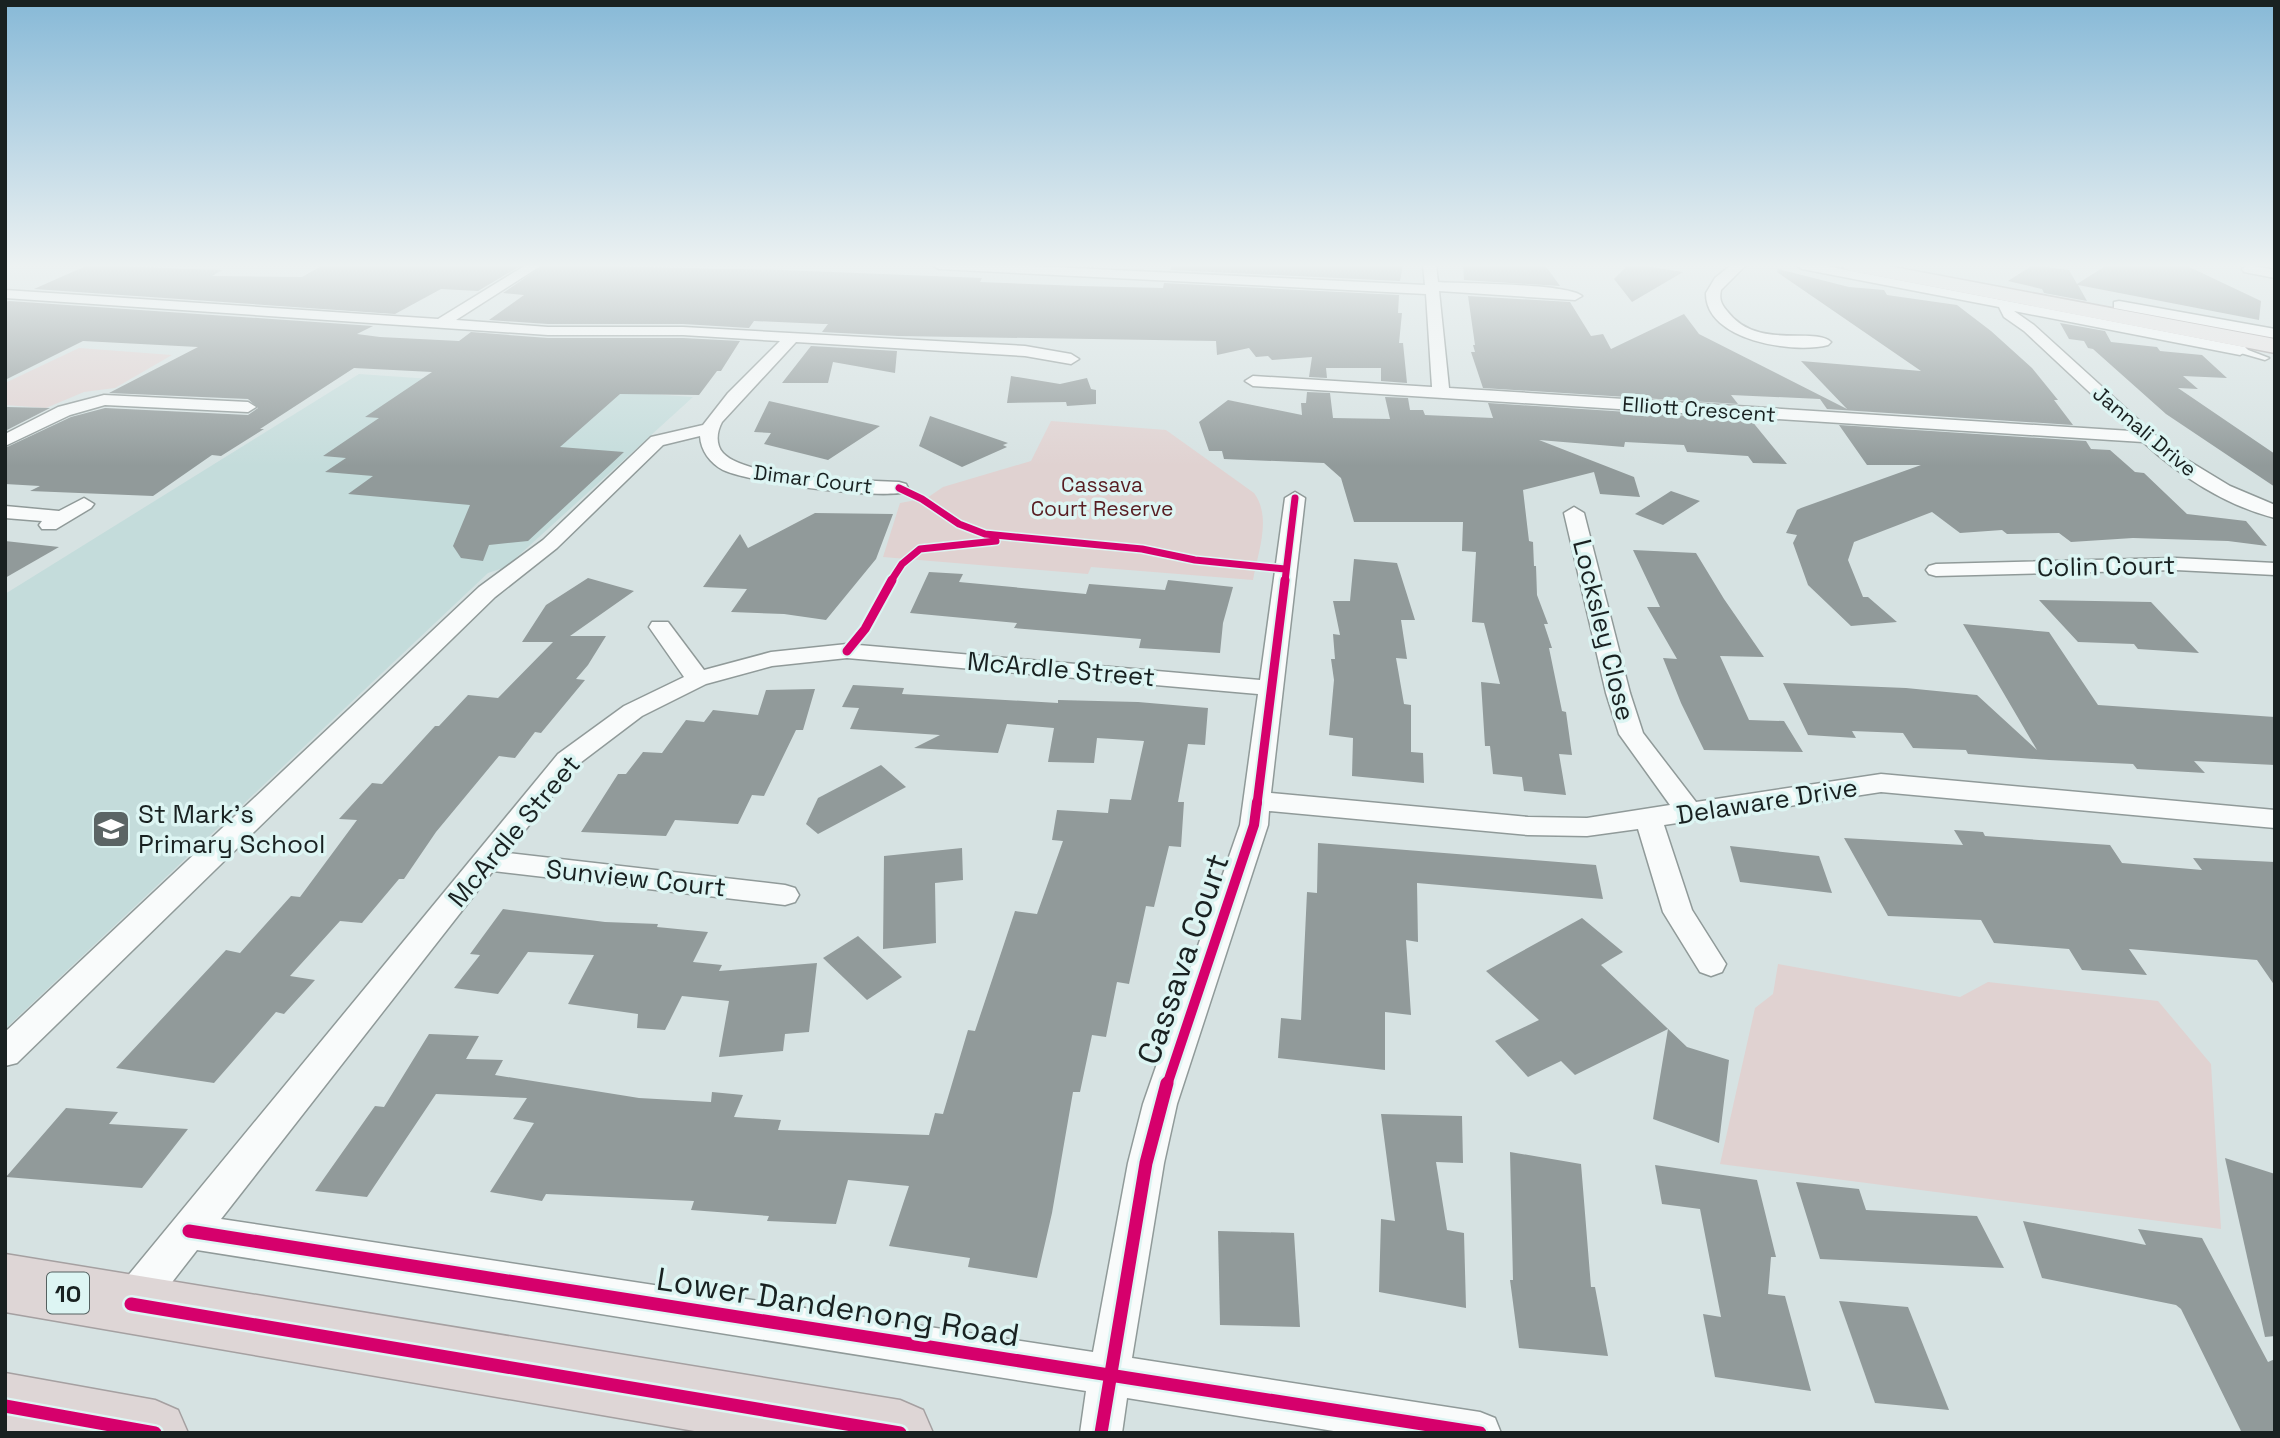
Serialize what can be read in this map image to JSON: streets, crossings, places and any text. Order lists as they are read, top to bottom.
{
  "streets": {
    "highway": ["10"],
    "street": [
      "Elliott Crescent",
      "Jannali Drive",
      "Dimar Court",
      "Colin Court",
      "Locksley Close",
      "McArdle Street",
      "Delaware Drive",
      "Sunview Court",
      "Cassava Court",
      "Lower Dandenong Road"
    ]
  },
  "crossings": [
    ["Elliott Crescent", "Jannali Drive"],
    ["Locksley Close", "Delaware Drive"],
    ["McArdle Street", "Sunview Court"],
    ["McArdle Street", "Cassava Court"],
    ["McArdle Street", "10"],
    ["McArdle Street", "Lower Dandenong Road"],
    ["Delaware Drive", "Cassava Court"],
    ["Cassava Court", "Lower Dandenong Road"]
  ],
  "parks": ["Cassava Court Reserve"],
  "places": {
    "school or university": ["St Mark's Primary School"]
  }
}
